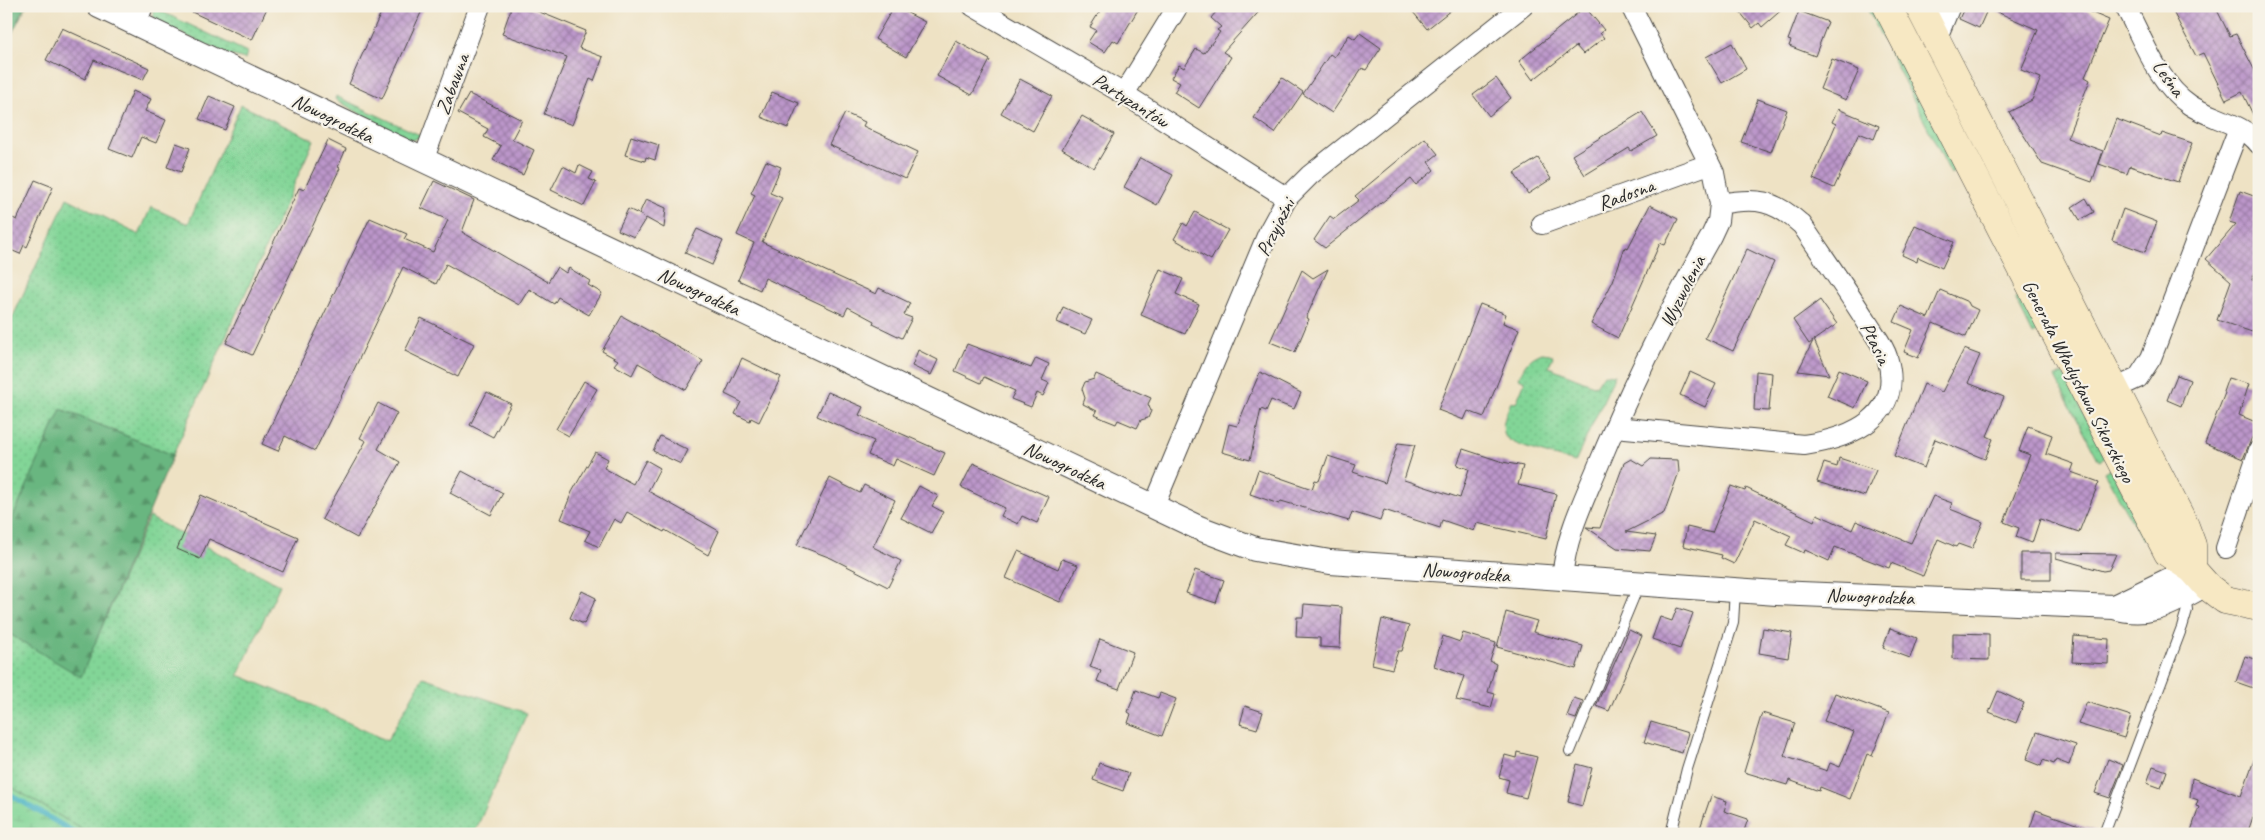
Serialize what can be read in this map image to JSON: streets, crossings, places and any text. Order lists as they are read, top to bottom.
{
  "streets": {
    "main road": ["Generała Władysława Sikorskiego"],
    "street": [
      "Leśna",
      "Zabawna",
      "Partyzantów",
      "Nowogrodzka",
      "Radosna",
      "Przyjaźni",
      "Wyzwolenia",
      "Ptasia"
    ]
  },
  "crossings": [
    ["Leśna", "Generała Władysława Sikorskiego"],
    ["Zabawna", "Nowogrodzka"],
    ["Partyzantów", "Przyjaźni"],
    ["Nowogrodzka", "Przyjaźni"],
    ["Nowogrodzka", "Wyzwolenia"],
    ["Nowogrodzka", "Generała Władysława Sikorskiego"],
    ["Radosna", "Wyzwolenia"],
    ["Wyzwolenia", "Ptasia"]
  ]
}
